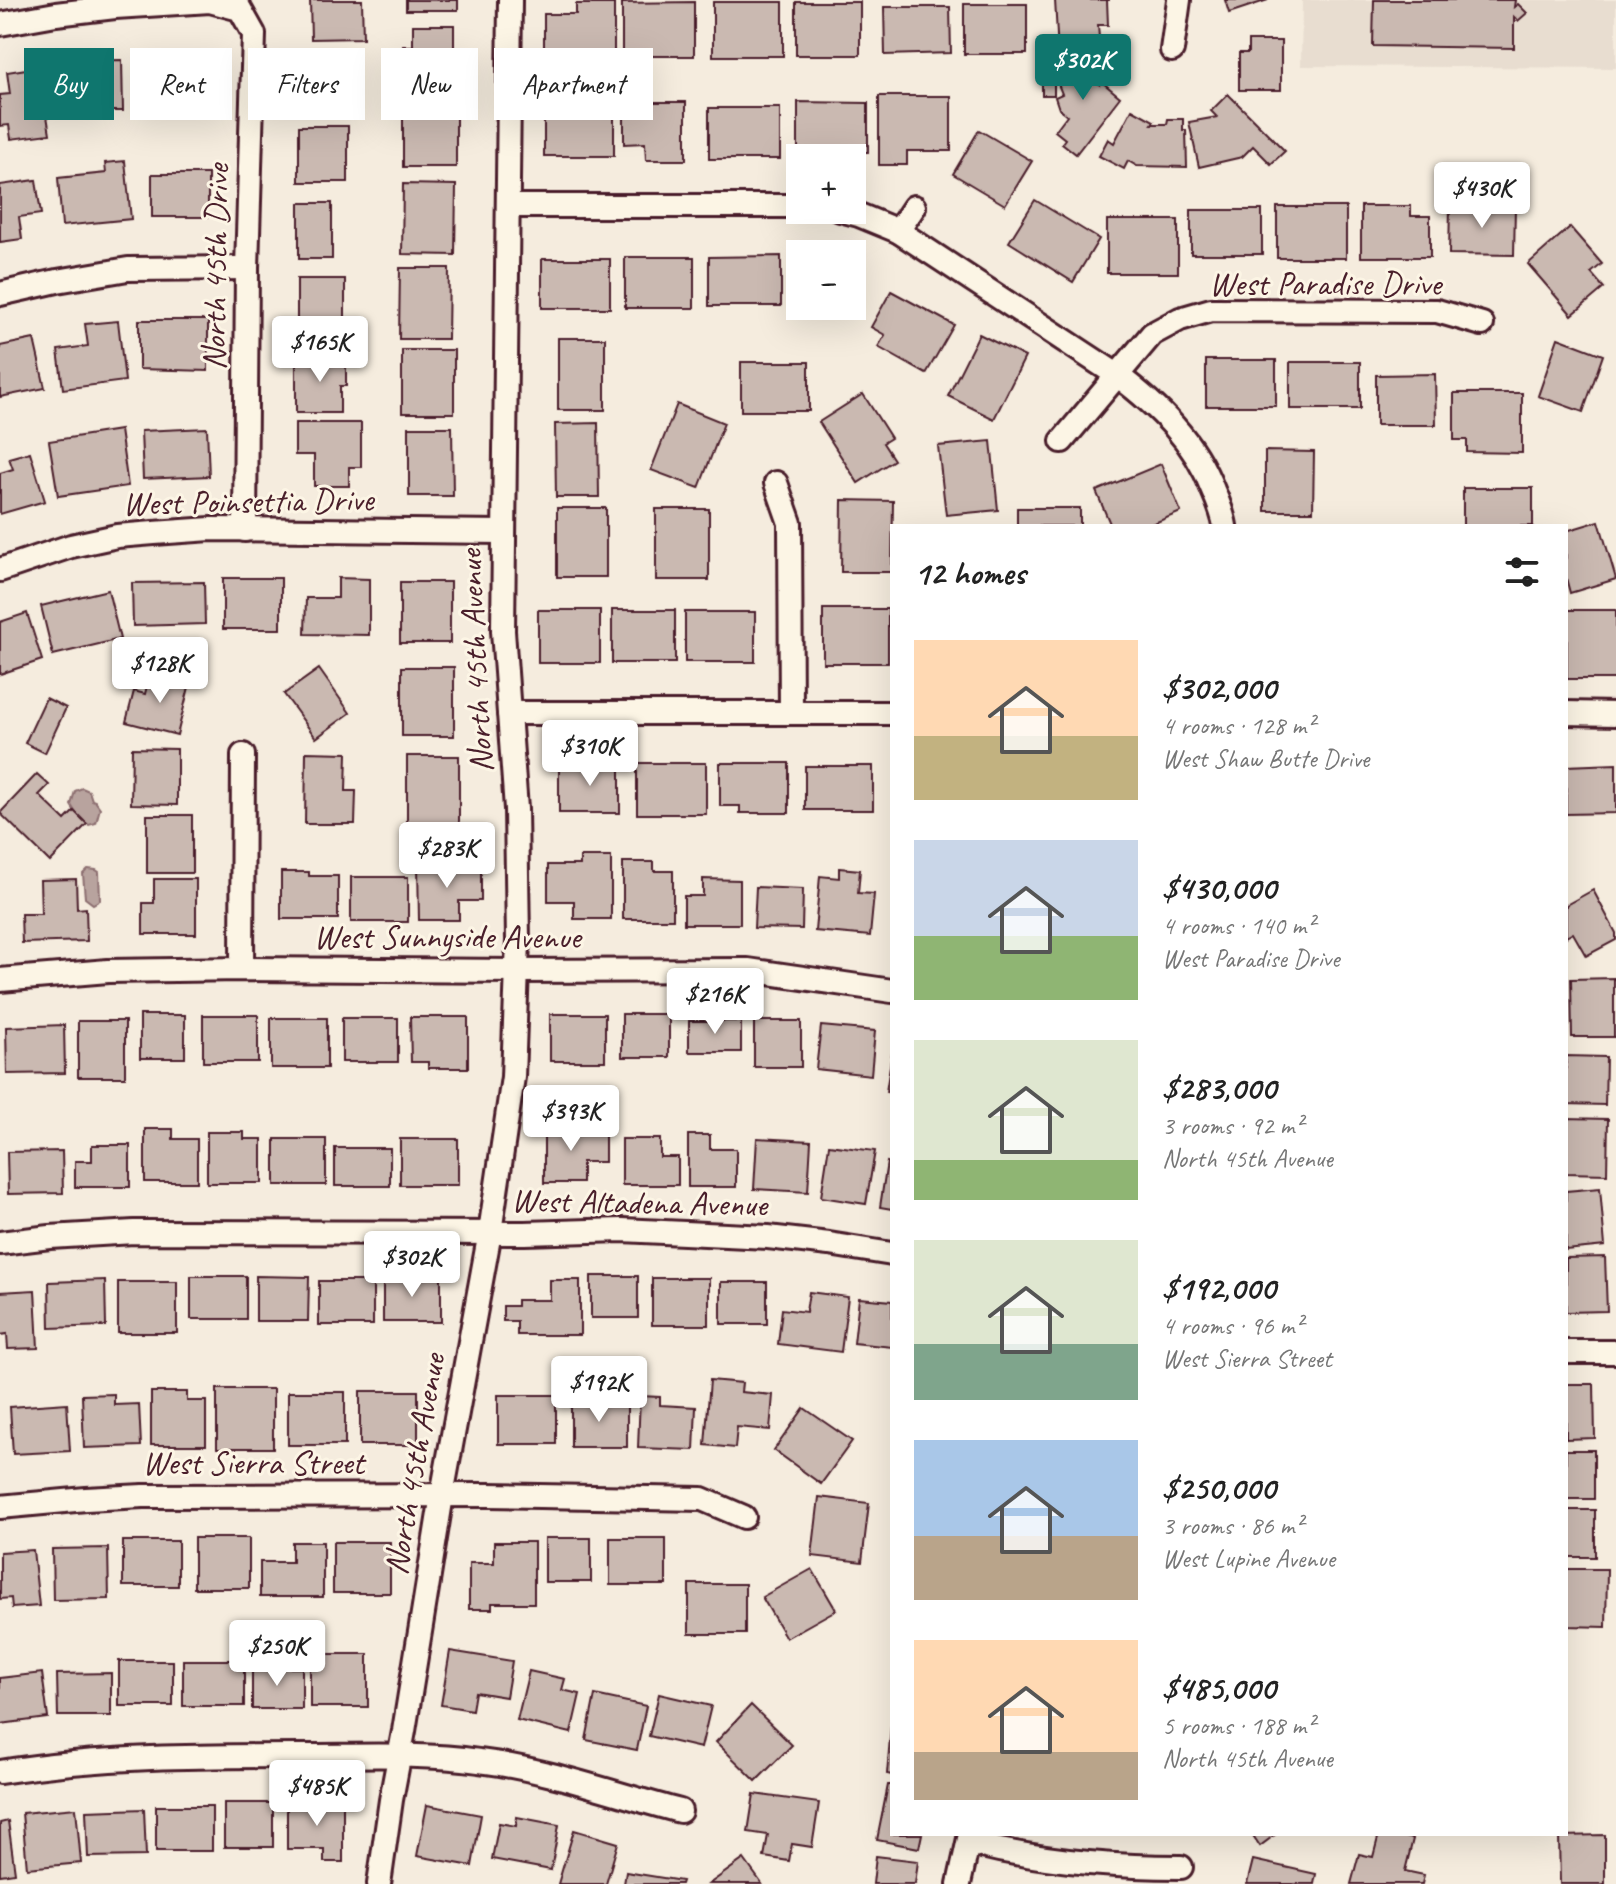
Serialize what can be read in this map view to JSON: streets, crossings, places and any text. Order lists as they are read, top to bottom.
{
  "streets": {
    "street": [
      "North 45th Drive",
      "West Paradise Drive",
      "West Poinsettia Drive",
      "North 45th Avenue",
      "West Sunnyside Avenue",
      "West Altadena Avenue",
      "West Sierra Street"
    ]
  },
  "crossings": [
    ["North 45th Drive", "West Poinsettia Drive"],
    ["West Poinsettia Drive", "North 45th Avenue"],
    ["North 45th Avenue", "West Sunnyside Avenue"],
    ["North 45th Avenue", "West Altadena Avenue"],
    ["North 45th Avenue", "West Sierra Street"]
  ],
  "page": {
    "price": [
      "$302K",
      "$430K",
      "$165K",
      "$128K",
      "$310K",
      "$283K",
      "$216K",
      "$393K",
      "$302K",
      "$192K",
      "$250K",
      "$485K"
    ],
    "chip": [
      "Buy",
      "Rent",
      "Filters",
      "New",
      "Apartment"
    ],
    "map_buttons": ["+", "−"],
    "heading": "12 homes",
    "list": [
      {
        "name": "$302,000",
        "note": "4 rooms · 128 m² · West Shaw Butte Drive"
      },
      {
        "name": "$430,000",
        "note": "4 rooms · 140 m² · West Paradise Drive"
      },
      {
        "name": "$283,000",
        "note": "3 rooms · 92 m² · North 45th Avenue"
      },
      {
        "name": "$192,000",
        "note": "4 rooms · 96 m² · West Sierra Street"
      },
      {
        "name": "$250,000",
        "note": "3 rooms · 86 m² · West Lupine Avenue"
      },
      {
        "name": "$485,000",
        "note": "5 rooms · 188 m² · North 45th Avenue"
      }
    ]
  }
}
